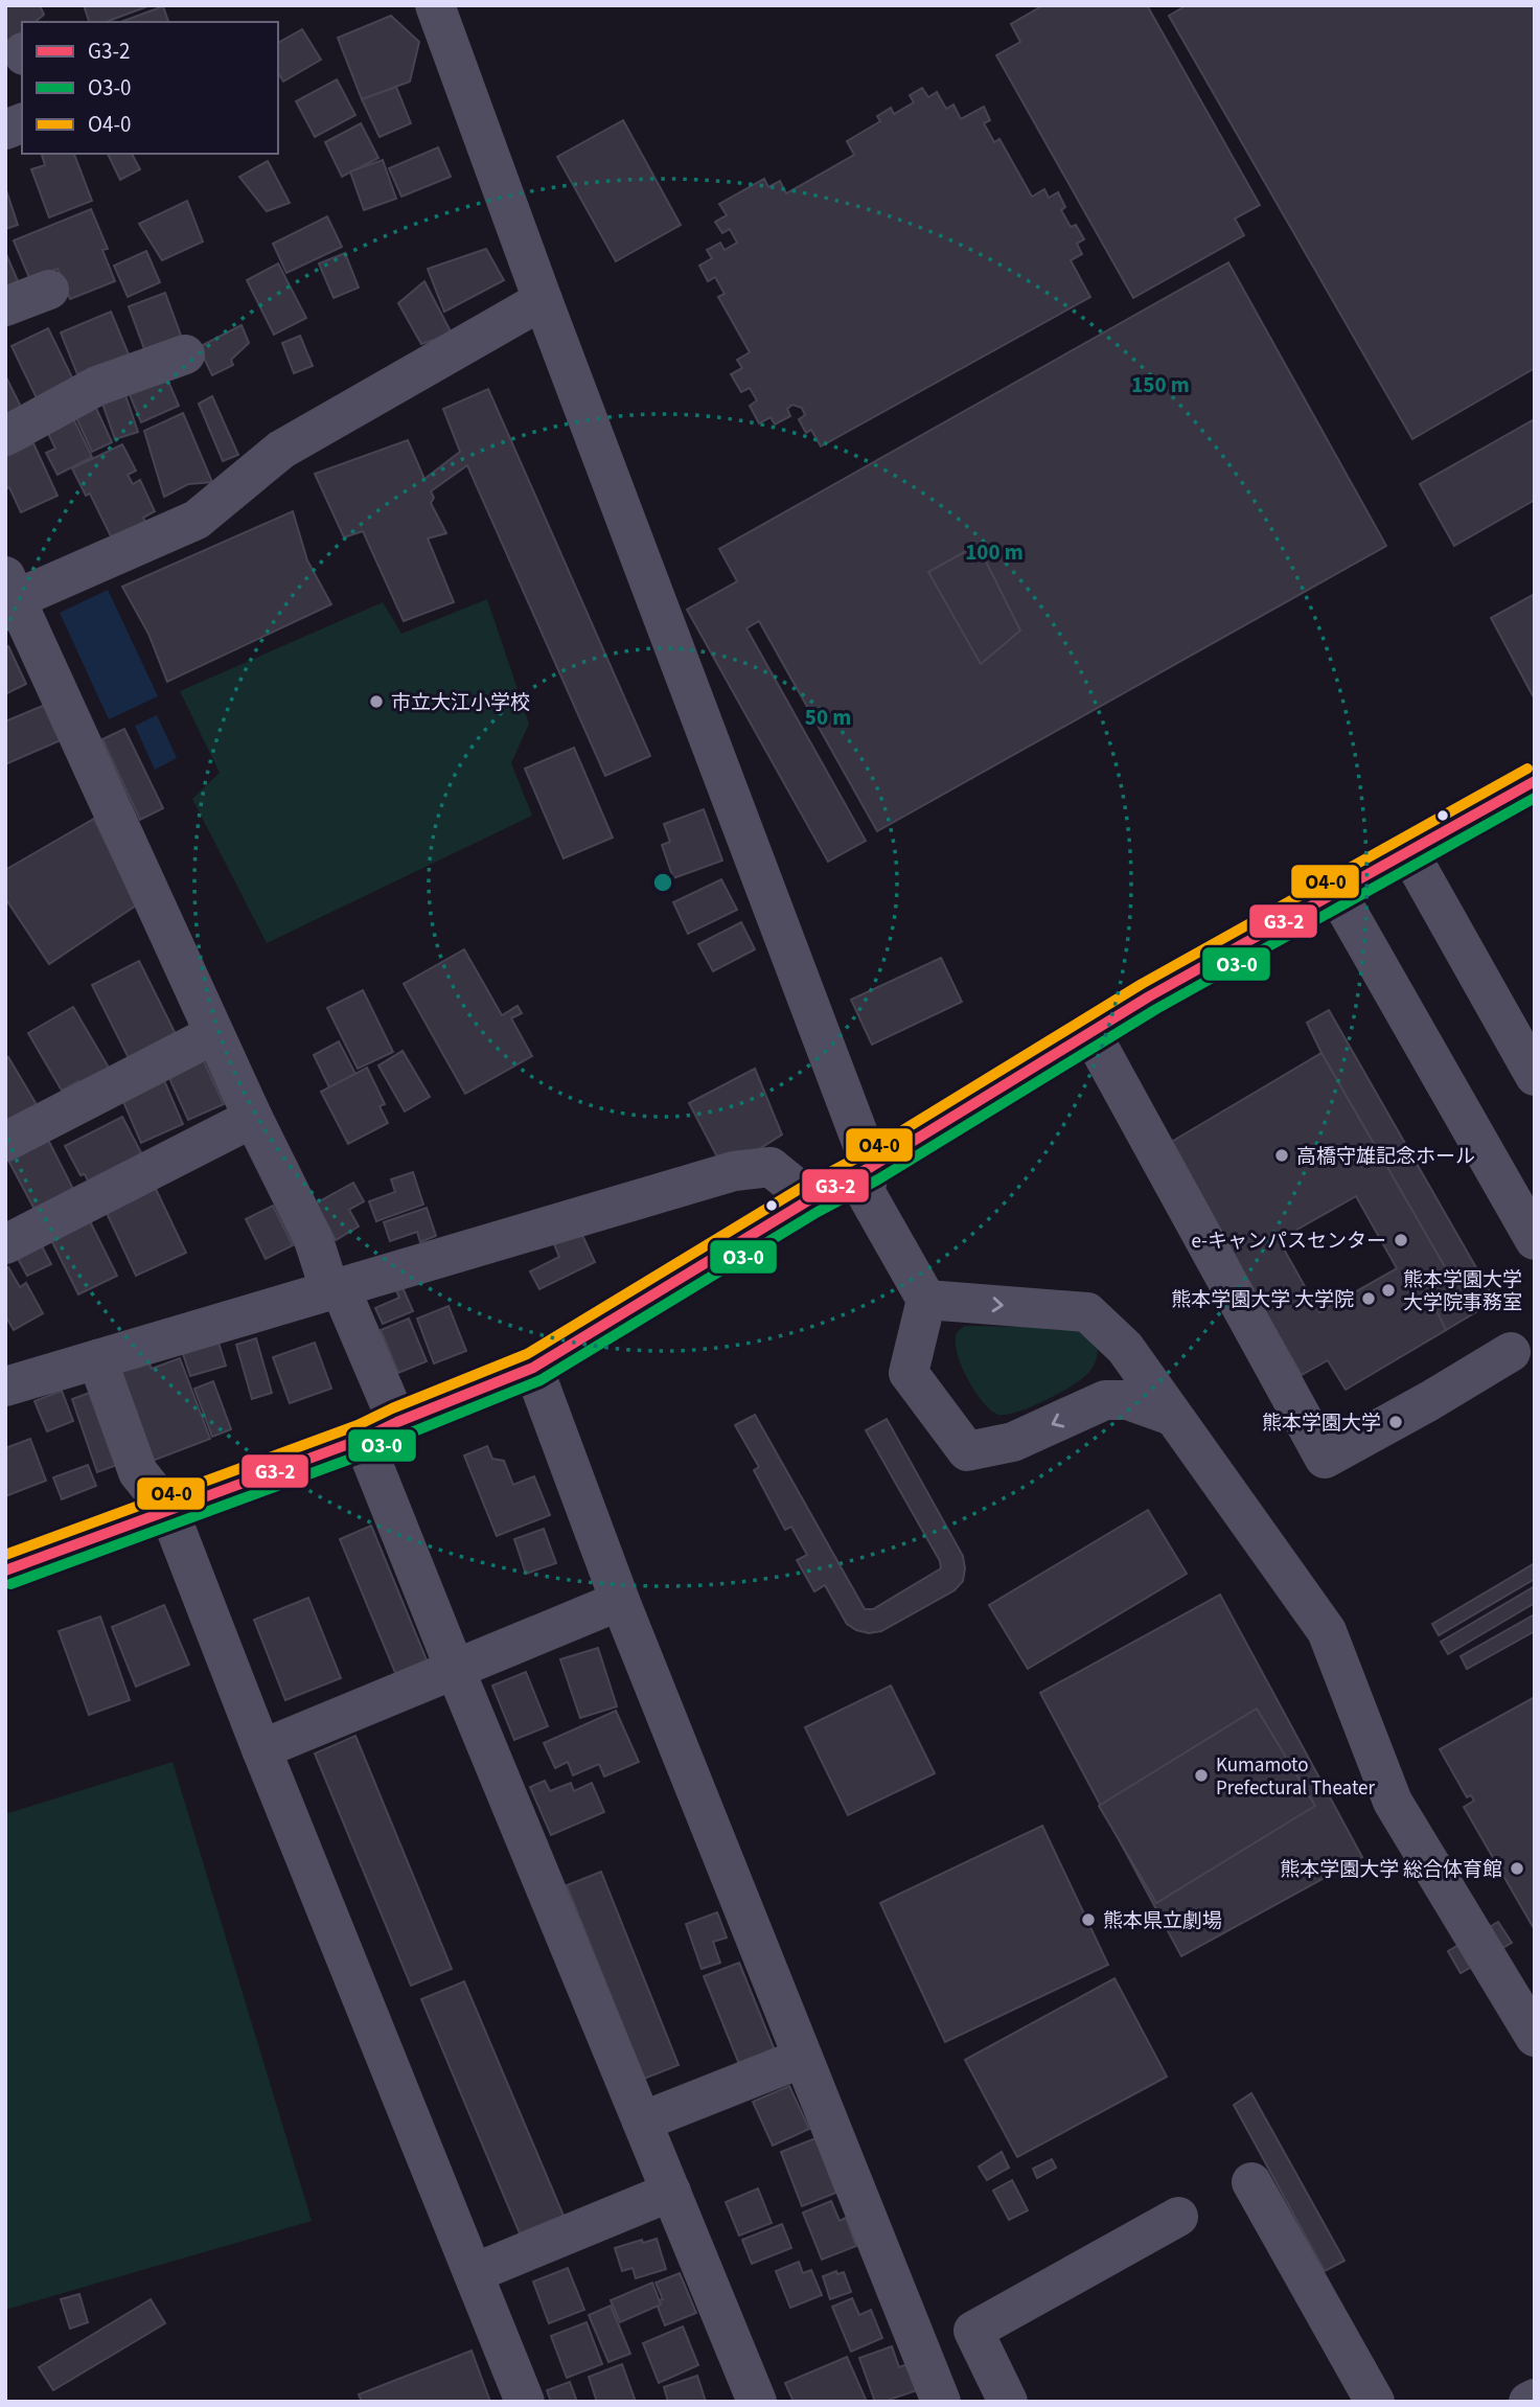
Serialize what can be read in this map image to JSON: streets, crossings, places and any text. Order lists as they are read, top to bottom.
{
  "places": [
    "市立大江小学校",
    "高橋守雄記念ホール",
    "e-キャンパスセンター",
    "熊本学園大学 大学院事務室",
    "熊本学園大学 大学院",
    "熊本学園大学",
    "Kumamoto Prefectural Theater",
    "熊本学園大学 総合体育館",
    "熊本県立劇場"
  ],
  "lines": ["transit line O4-0", "transit line G3-2", "transit line O3-0"],
  "legend": ["G3-2", "O3-0", "O4-0"],
  "rings": ["150 m", "100 m", "50 m"]
}
